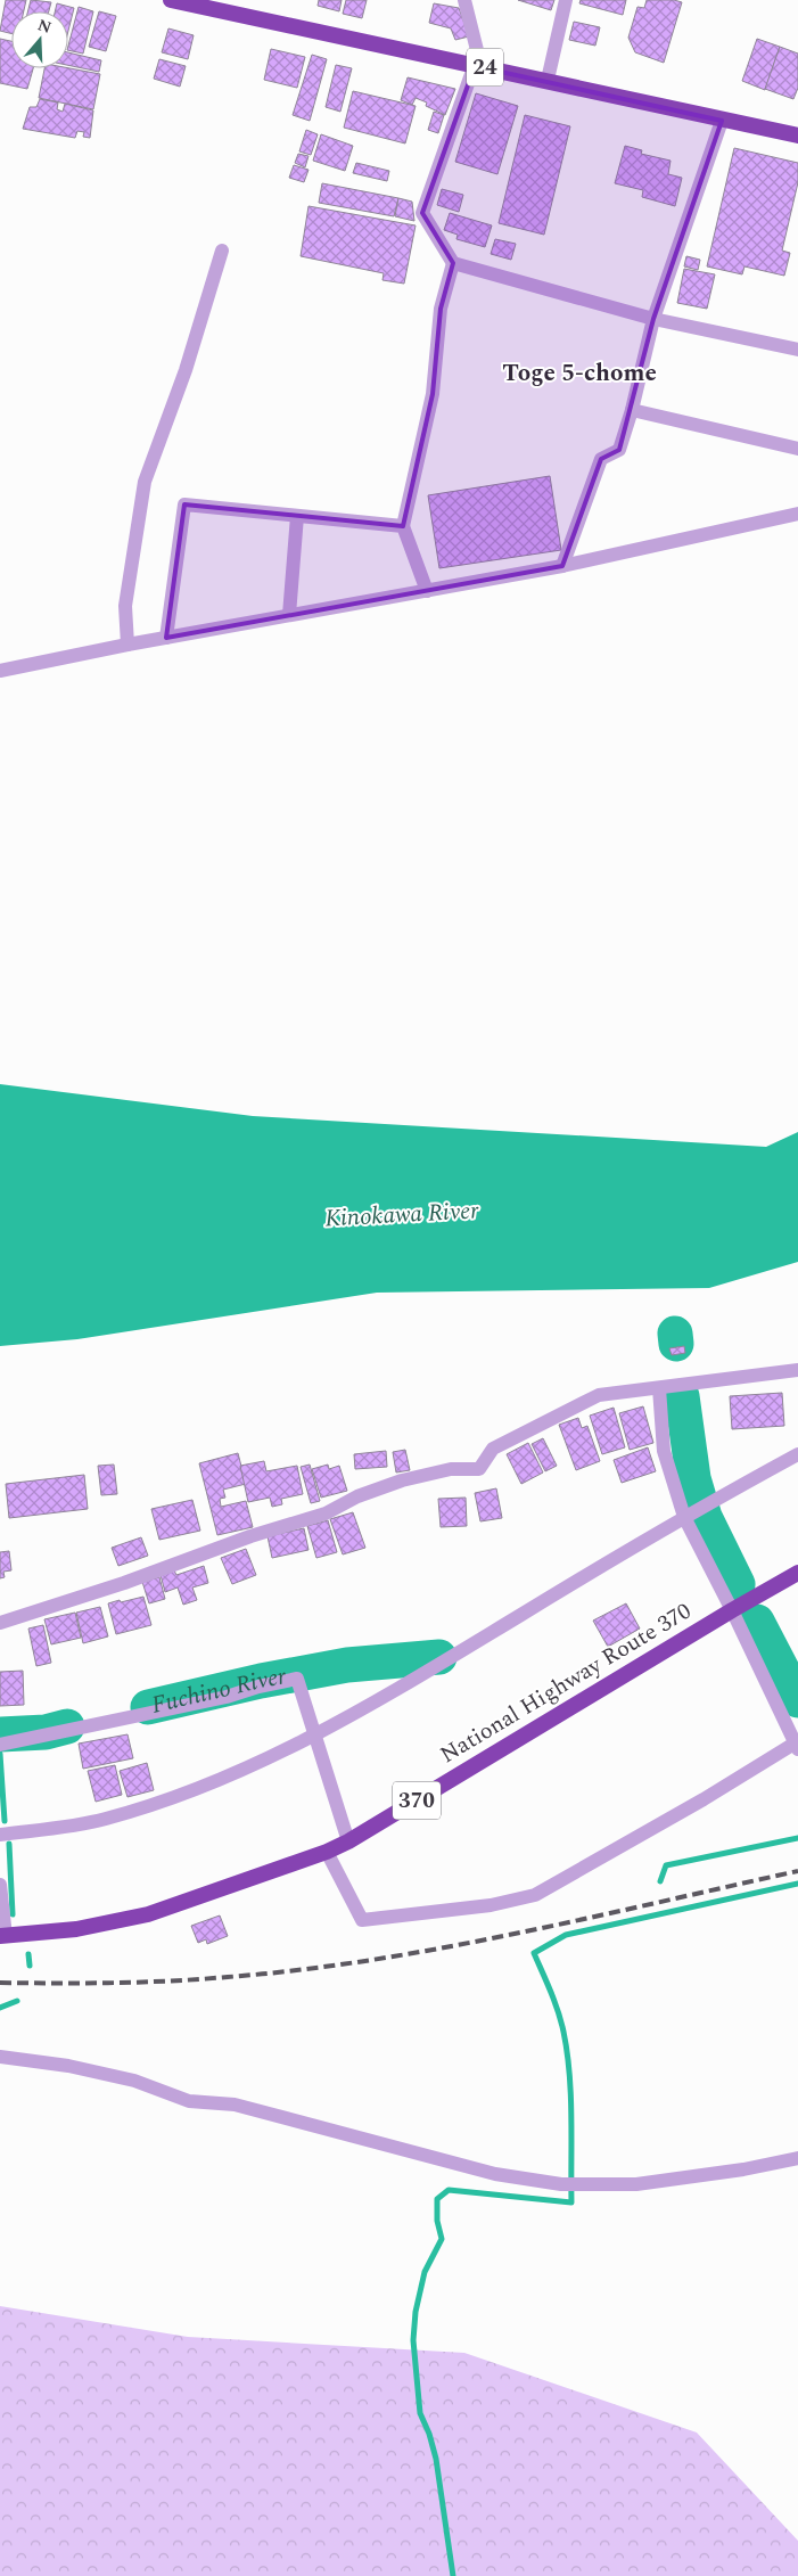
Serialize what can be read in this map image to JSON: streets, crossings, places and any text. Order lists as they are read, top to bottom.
{
  "streets": {
    "highway": ["24", "National Highway Route 370", "370"]
  },
  "districts": ["Toge 5-chome"],
  "water": ["Kinokawa River", "Fuchino River"],
  "north": "top"
}
